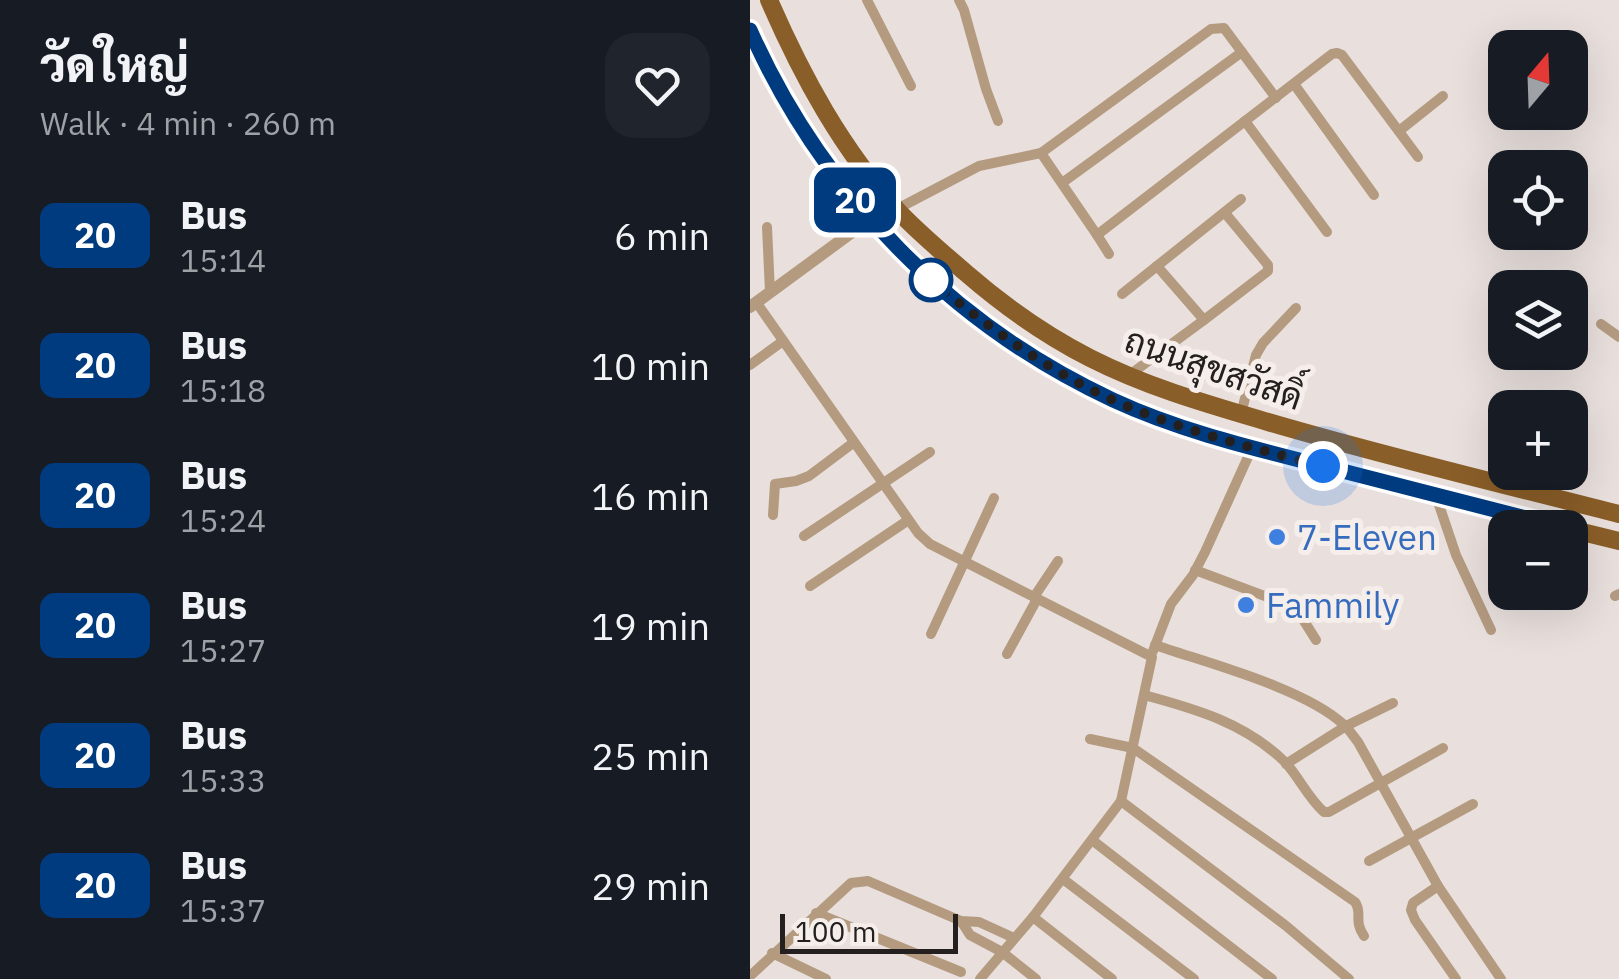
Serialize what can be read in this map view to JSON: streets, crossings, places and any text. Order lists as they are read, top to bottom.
{
  "streets": {
    "main road": ["ถนนสุขสวัสดิ์"]
  },
  "places": ["7-Eleven", "Fammily"],
  "lines": ["bus line 20"],
  "scale_bar": "100 m",
  "north": "top",
  "page": {
    "heading": ["วัดใหญ่", "Walk · 4 min · 260 m"],
    "on_map": "20",
    "map_buttons": ["+", "−"],
    "list": [
      {
        "mark": "20",
        "name": "Bus",
        "note": "15:14",
        "value": "6 min"
      },
      {
        "mark": "20",
        "name": "Bus",
        "note": "15:18",
        "value": "10 min"
      },
      {
        "mark": "20",
        "name": "Bus",
        "note": "15:24",
        "value": "16 min"
      },
      {
        "mark": "20",
        "name": "Bus",
        "note": "15:27",
        "value": "19 min"
      },
      {
        "mark": "20",
        "name": "Bus",
        "note": "15:33",
        "value": "25 min"
      },
      {
        "mark": "20",
        "name": "Bus",
        "note": "15:37",
        "value": "29 min"
      }
    ],
    "scale": "100 m"
  }
}
